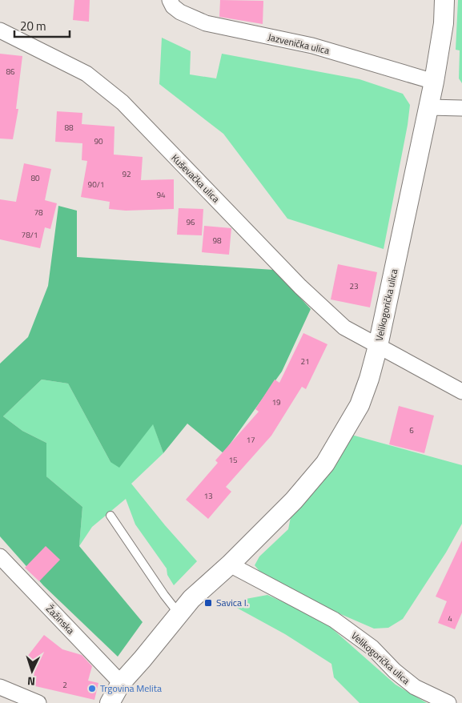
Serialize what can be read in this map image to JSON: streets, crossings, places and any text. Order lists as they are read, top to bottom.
{
  "streets": {
    "street": [
      "Jazvenička ulica",
      "Kuševačka ulica",
      "Velikogorička ulica",
      "Žažinska"
    ]
  },
  "crossings": [
    ["Jazvenička ulica", "Velikogorička ulica"],
    ["Kuševačka ulica", "Velikogorička ulica"],
    ["Velikogorička ulica", "Žažinska"]
  ],
  "places": {
    "transit": ["Savica I."],
    "other": ["Trgovina Melita"]
  },
  "house_numbers": [
    "86",
    "88",
    "90",
    "92",
    "80",
    "90/1",
    "94",
    "78",
    "96",
    "78/1",
    "98",
    "23",
    "21",
    "19",
    "6",
    "17",
    "15",
    "13",
    "4",
    "2"
  ],
  "scale_bar": "20 m",
  "north": "bottom"
}
